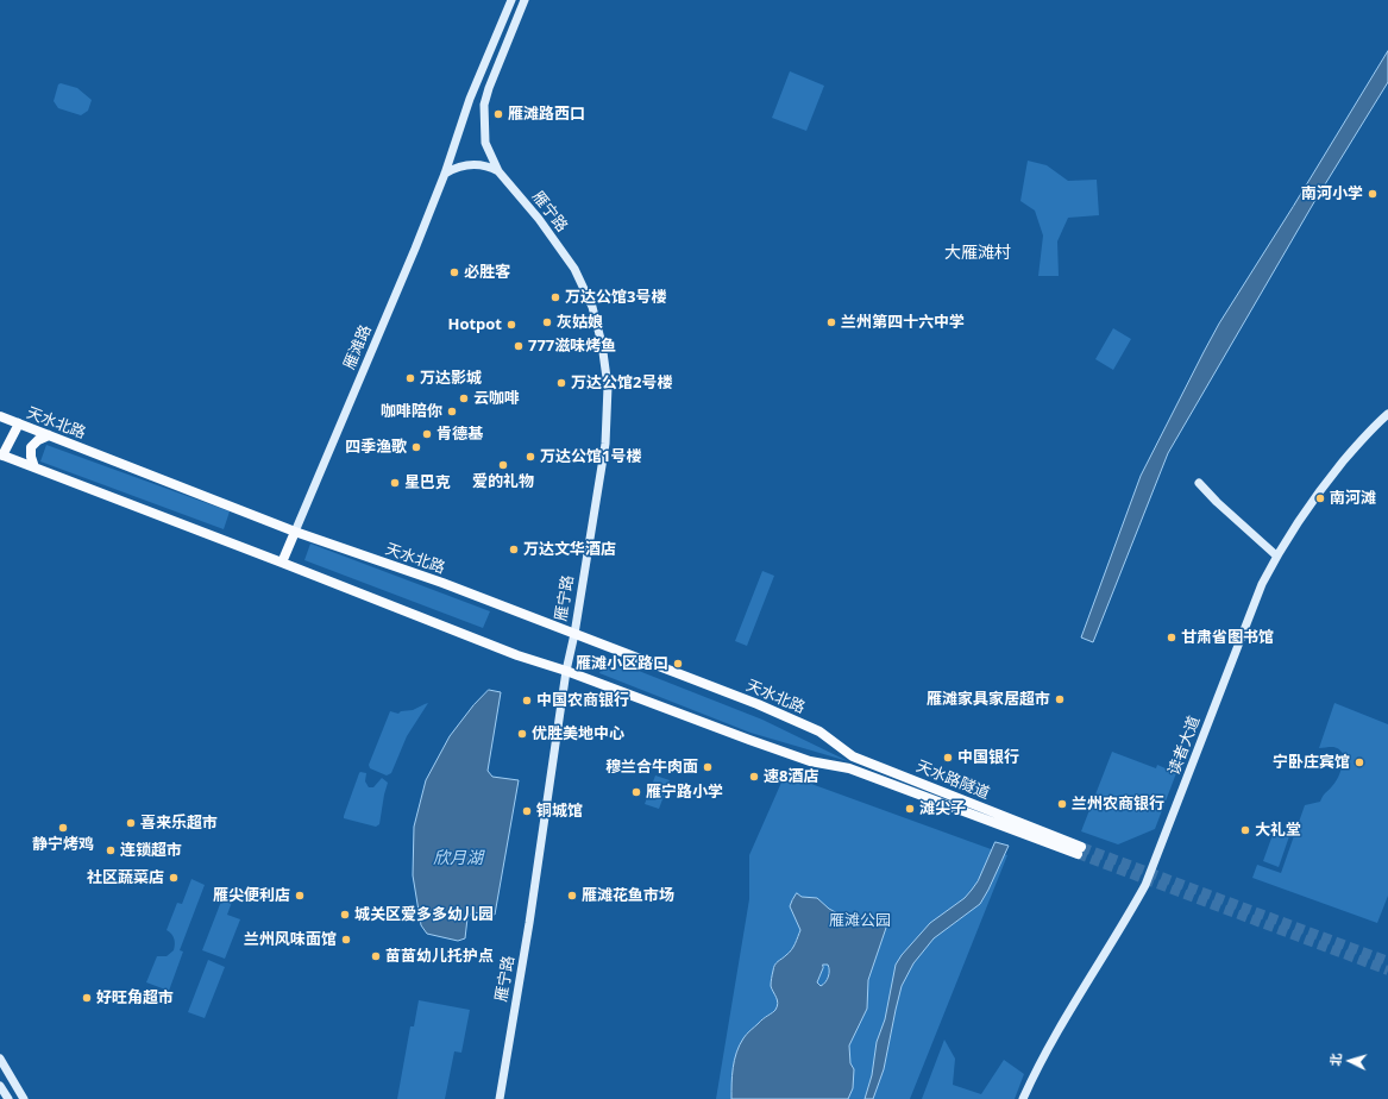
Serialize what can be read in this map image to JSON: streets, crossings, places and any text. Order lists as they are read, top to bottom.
{
  "streets": {
    "main road": [
      "雁宁路",
      "雁滩路",
      "天水北路",
      "读者大道",
      "天水路隧道"
    ]
  },
  "crossings": [
    ["雁宁路", "天水北路"],
    ["雁宁路", "天水路隧道"],
    ["雁滩路", "天水北路"],
    ["天水北路", "天水路隧道"]
  ],
  "districts": ["大雁滩村"],
  "water": ["欣月湖"],
  "parks": ["雁滩公园"],
  "places": [
    "雁滩路西口",
    "南河小学",
    "必胜客",
    "万达公馆3号楼",
    "灰姑娘",
    "兰州第四十六中学",
    "Hotpot",
    "777滋味烤鱼",
    "万达影城",
    "万达公馆2号楼",
    "云咖啡",
    "咖啡陪你",
    "肯德基",
    "四季渔歌",
    "万达公馆1号楼",
    "爱的礼物",
    "星巴克",
    "南河滩",
    "万达文华酒店",
    "甘肃省图书馆",
    "雁滩小区路口",
    "雁滩家具家居超市",
    "中国农商银行",
    "优胜美地中心",
    "中国银行",
    "宁卧庄宾馆",
    "穆兰合牛肉面",
    "速8酒店",
    "雁宁路小学",
    "兰州农商银行",
    "滩尖子",
    "铜城馆",
    "喜来乐超市",
    "静宁烤鸡",
    "大礼堂",
    "连锁超市",
    "社区蔬菜店",
    "雁尖便利店",
    "雁滩花鱼市场",
    "城关区爱多多幼儿园",
    "兰州风味面馆",
    "苗苗幼儿托护点",
    "好旺角超市"
  ],
  "north": "left"
}
